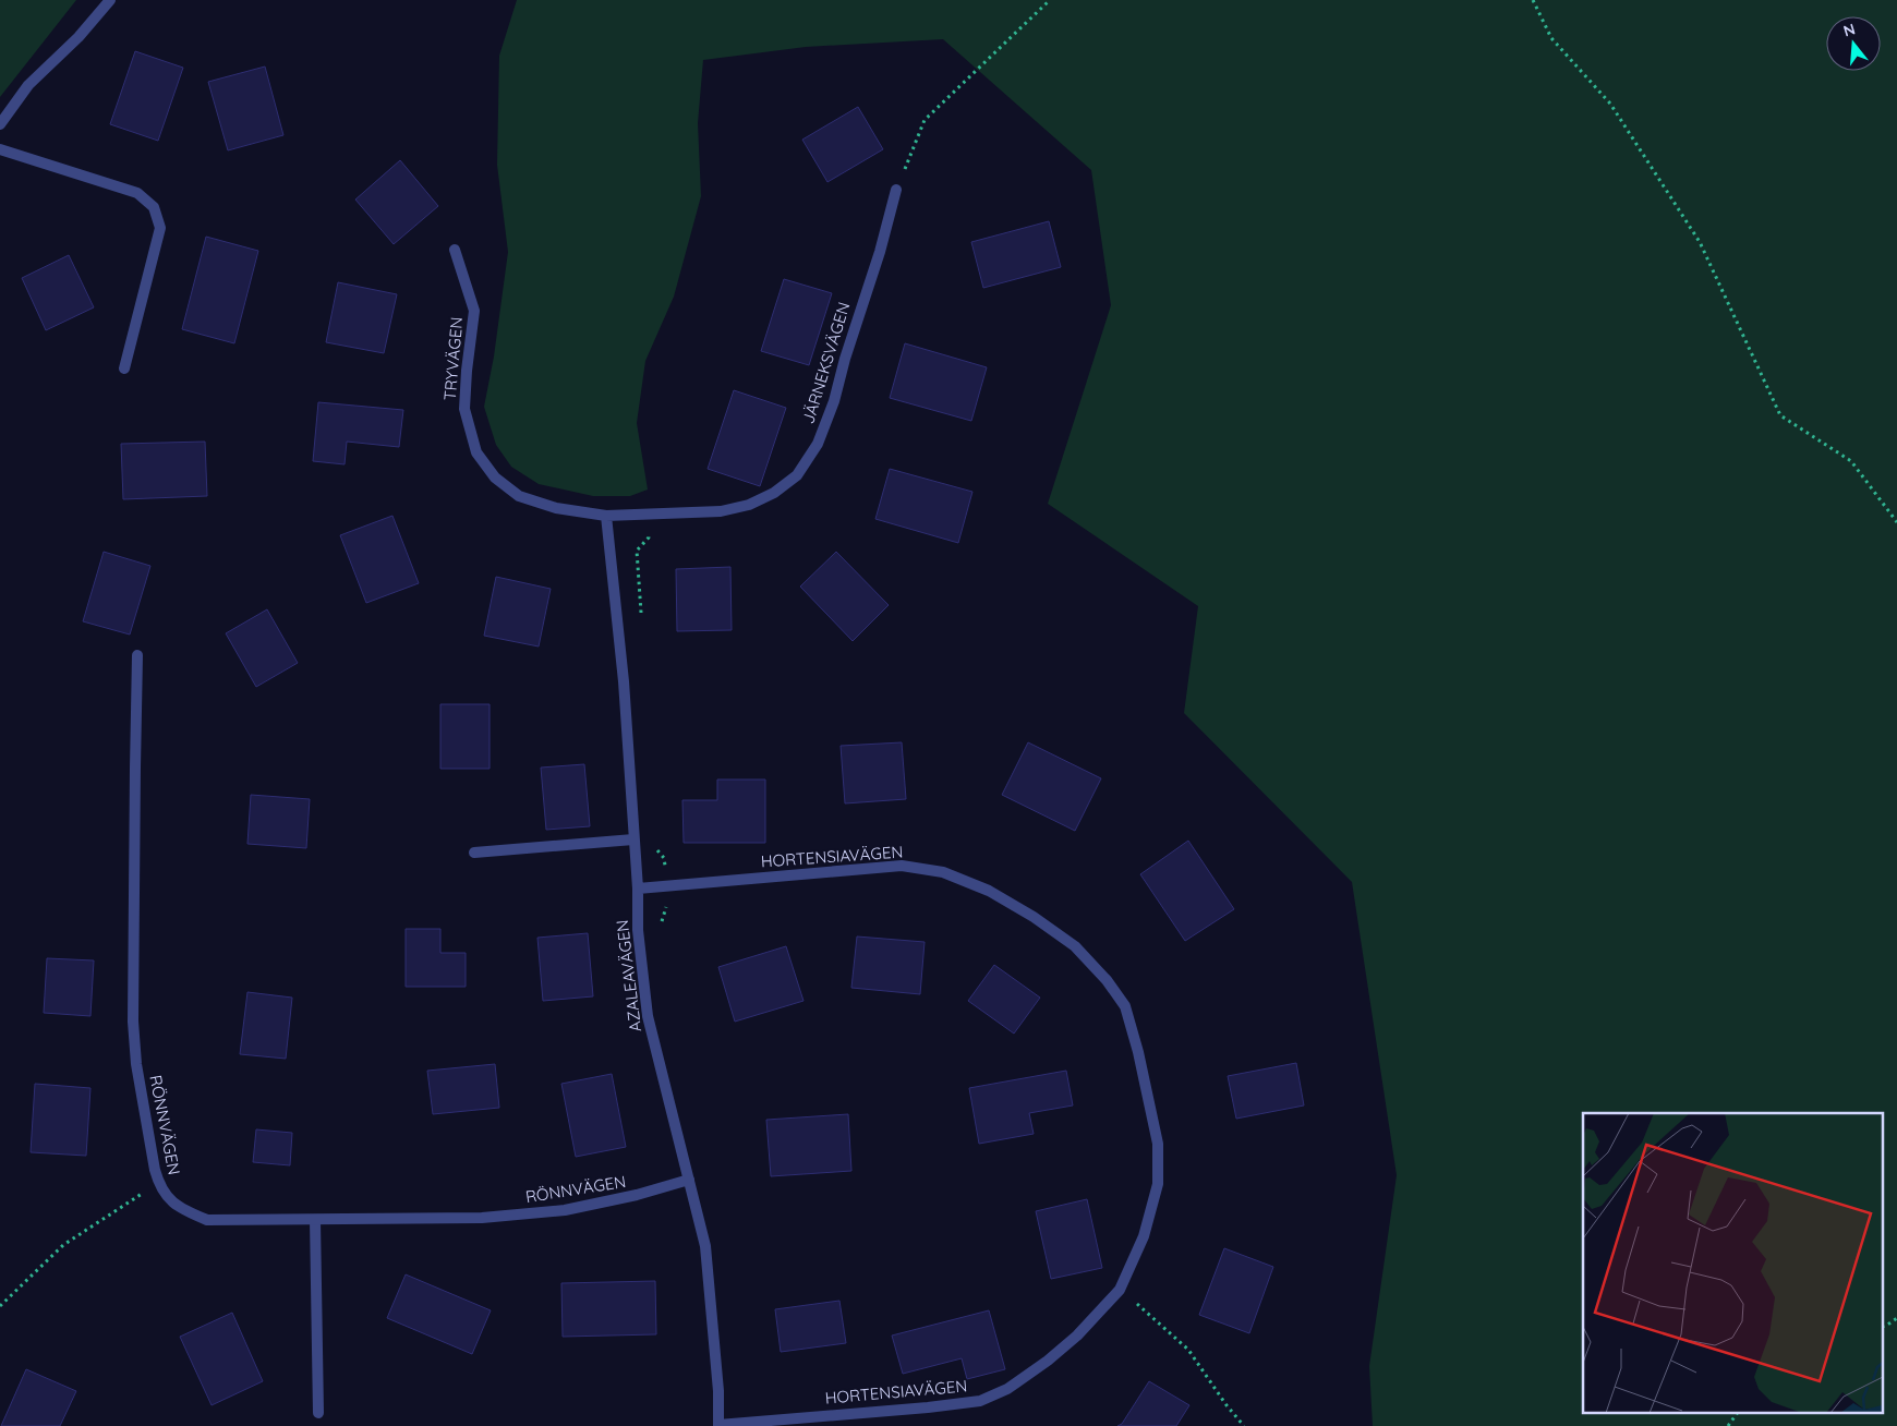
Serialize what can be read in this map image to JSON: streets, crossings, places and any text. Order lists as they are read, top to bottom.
{
  "streets": {
    "street": [
      "TRYVÄGEN",
      "JÄRNEKSVÄGEN",
      "HORTENSIAVÄGEN",
      "AZALEAVÄGEN",
      "RÖNNVÄGEN"
    ]
  },
  "crossings": [
    ["TRYVÄGEN", "JÄRNEKSVÄGEN"],
    ["TRYVÄGEN", "AZALEAVÄGEN"],
    ["JÄRNEKSVÄGEN", "AZALEAVÄGEN"],
    ["HORTENSIAVÄGEN", "AZALEAVÄGEN"],
    ["AZALEAVÄGEN", "RÖNNVÄGEN"]
  ],
  "north": "top"
}
